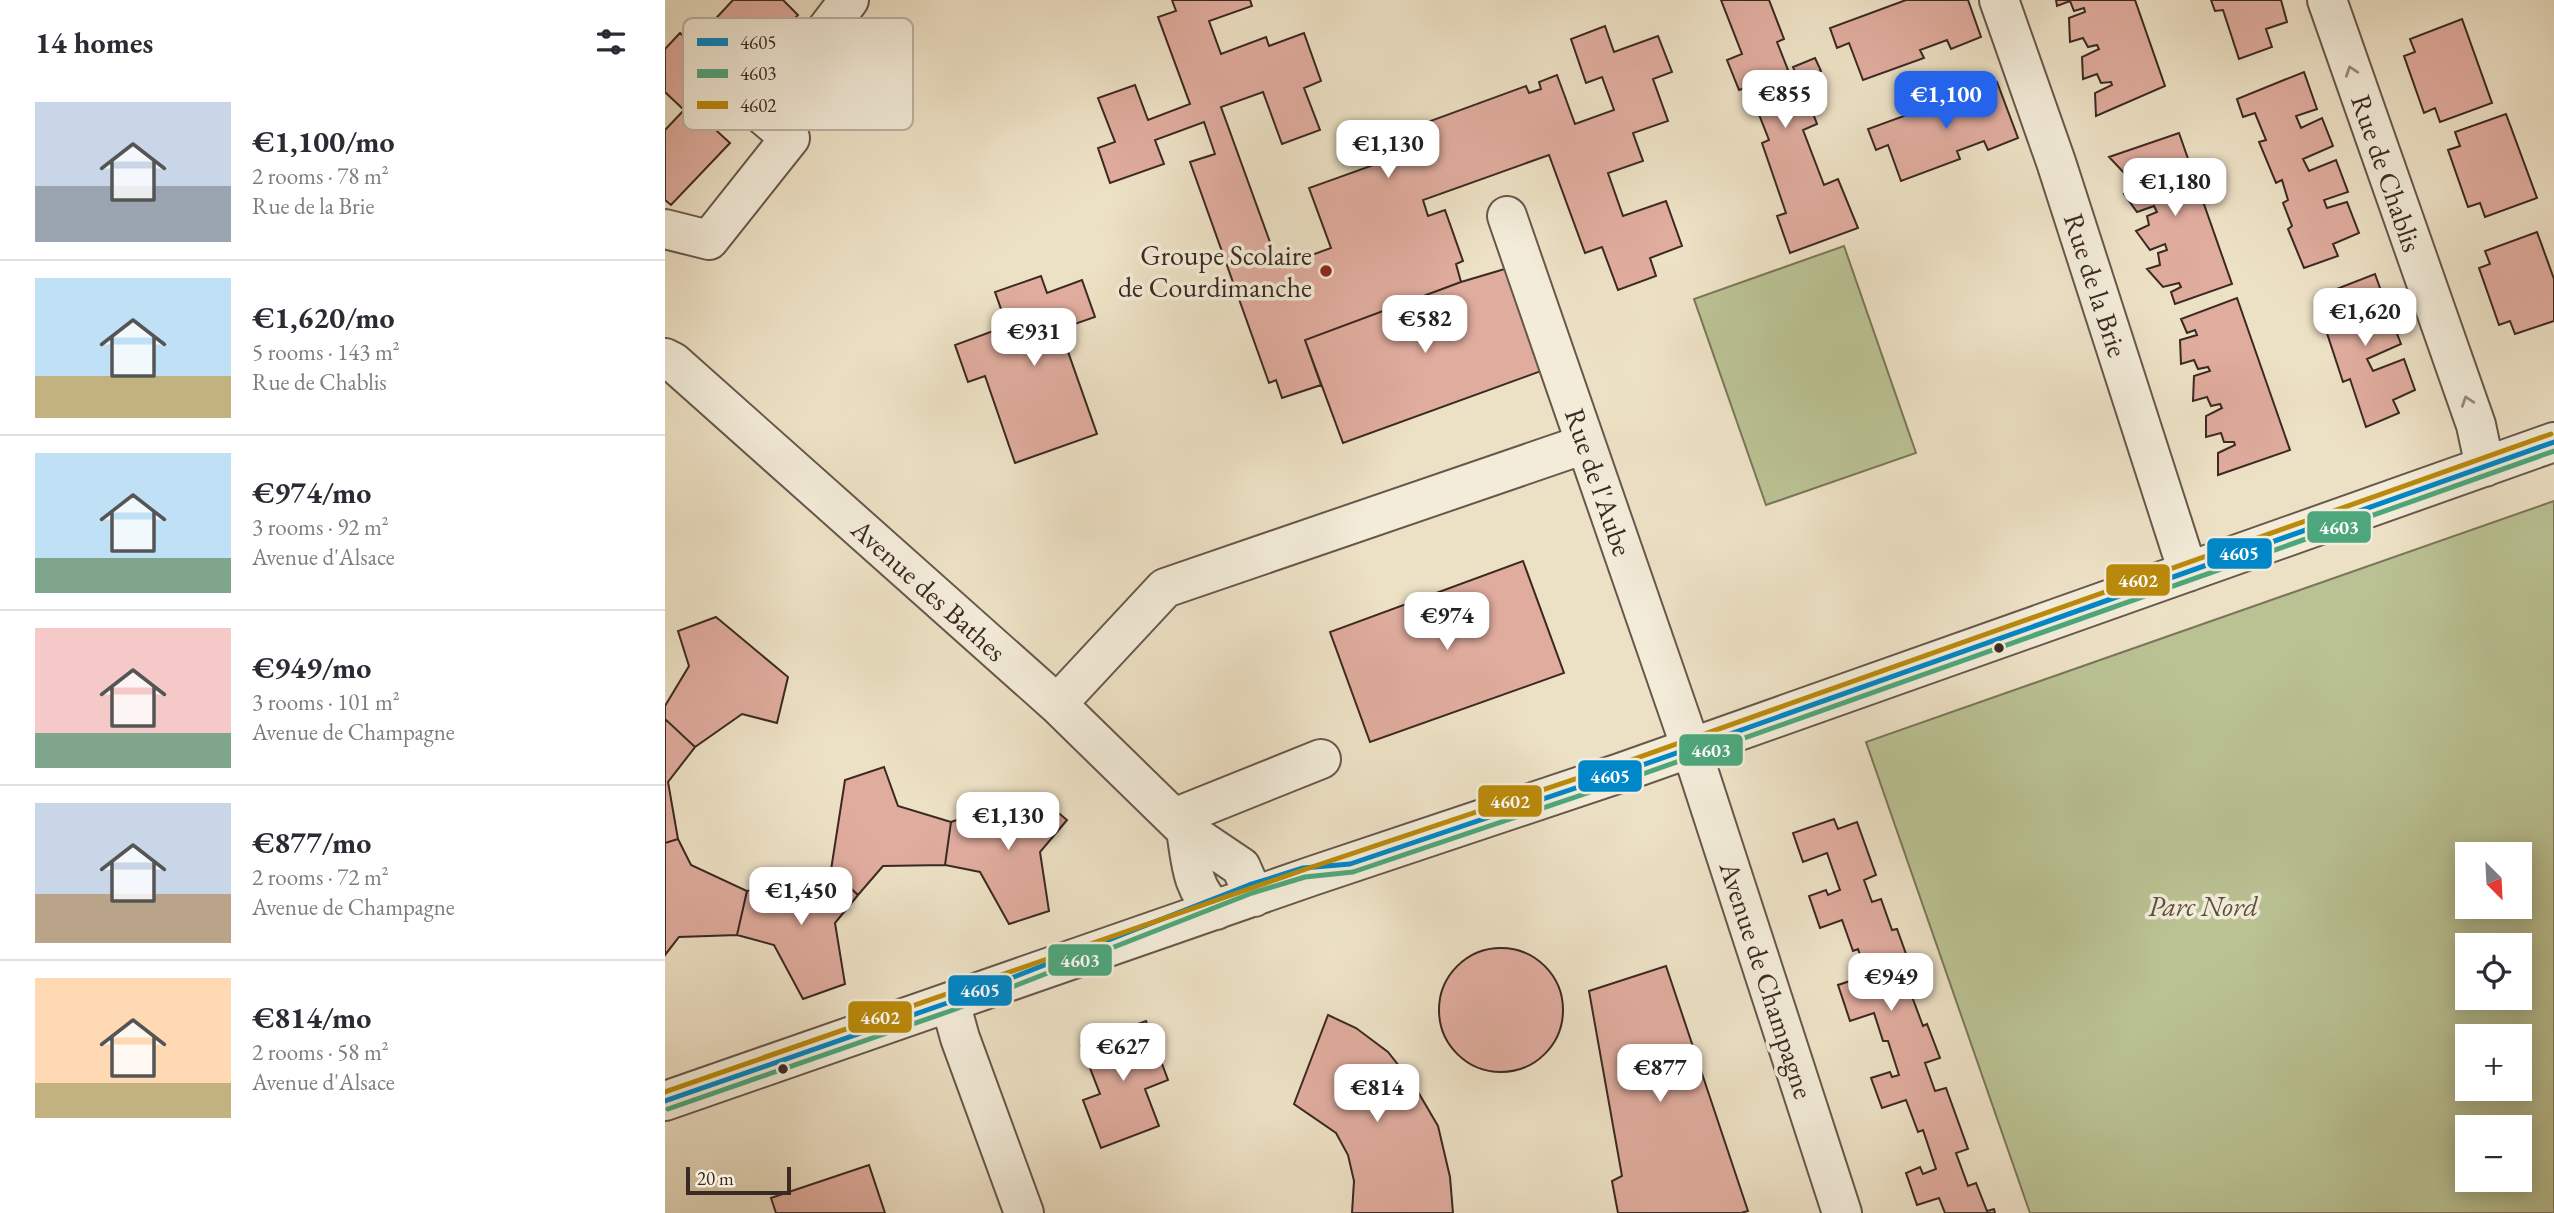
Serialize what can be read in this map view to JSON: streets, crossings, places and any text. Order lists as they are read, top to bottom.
{
  "streets": {
    "street": [
      "Rue de Chablis",
      "Rue de la Brie",
      "Rue de l'Aube",
      "Avenue des Bathes",
      "Avenue de Champagne"
    ]
  },
  "crossings": [
    ["Rue de l'Aube", "Avenue de Champagne"]
  ],
  "one_way": ["Rue de Chablis"],
  "parks": ["Parc Nord"],
  "places": ["Groupe Scolaire de Courdimanche"],
  "lines": ["transit line 4602", "transit line 4605", "transit line 4603"],
  "legend": ["4605", "4603", "4602"],
  "scale_bar": "20 m",
  "north": "bottom right",
  "page": {
    "heading": "14 homes",
    "price": [
      "€855",
      "€1,100",
      "€1,130",
      "€1,180",
      "€1,620",
      "€582",
      "€931",
      "€974",
      "€1,130",
      "€1,450",
      "€949",
      "€627",
      "€877",
      "€814"
    ],
    "list": [
      {
        "name": "€1,100/mo",
        "note": "2 rooms · 78 m² · Rue de la Brie"
      },
      {
        "name": "€1,620/mo",
        "note": "5 rooms · 143 m² · Rue de Chablis"
      },
      {
        "name": "€974/mo",
        "note": "3 rooms · 92 m² · Avenue d'Alsace"
      },
      {
        "name": "€949/mo",
        "note": "3 rooms · 101 m² · Avenue de Champagne"
      },
      {
        "name": "€877/mo",
        "note": "2 rooms · 72 m² · Avenue de Champagne"
      },
      {
        "name": "€814/mo",
        "note": "2 rooms · 58 m² · Avenue d'Alsace"
      }
    ],
    "map_buttons": ["+", "−"],
    "scale": "20 m"
  }
}
